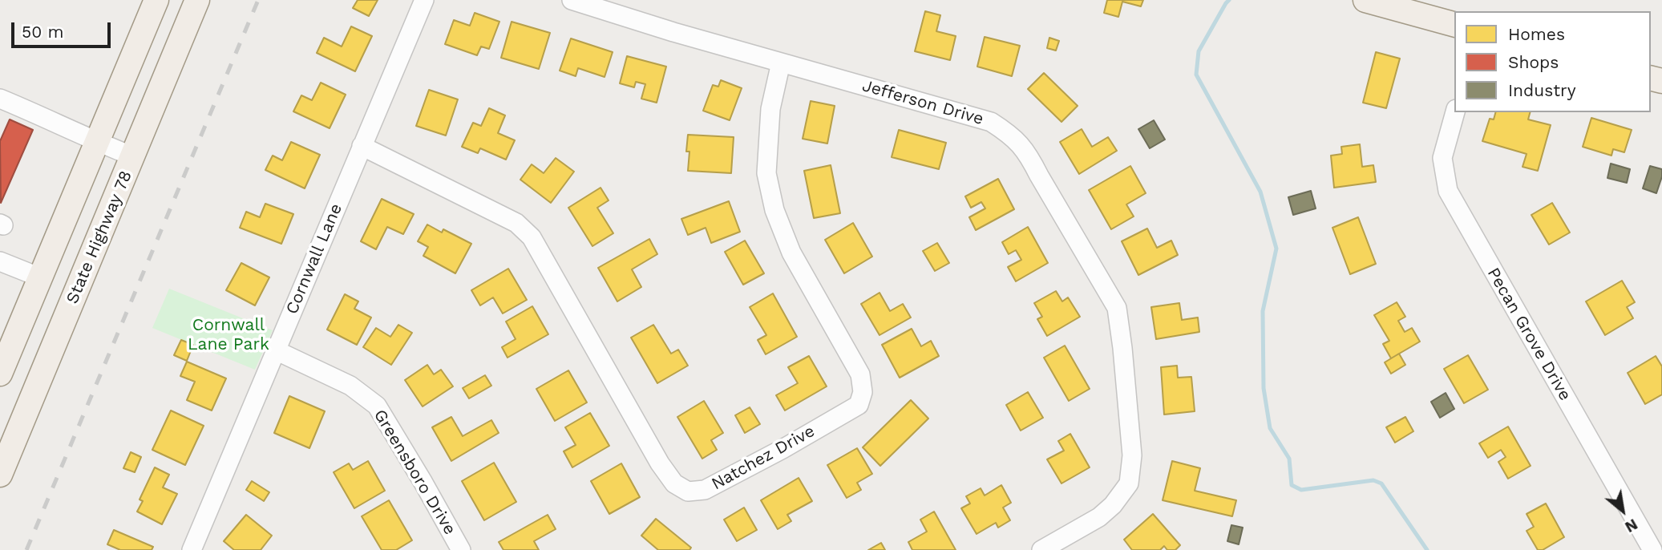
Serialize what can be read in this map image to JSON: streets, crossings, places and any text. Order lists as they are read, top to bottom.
{
  "streets": {
    "main road": ["State Highway 78"],
    "street": [
      "Jefferson Drive",
      "Cornwall Lane",
      "Pecan Grove Drive",
      "Natchez Drive",
      "Greensboro Drive"
    ]
  },
  "crossings": [
    ["Jefferson Drive", "Natchez Drive"],
    ["Cornwall Lane", "Natchez Drive"],
    ["Cornwall Lane", "Greensboro Drive"]
  ],
  "parks": ["Cornwall Lane Park"],
  "legend": ["Homes", "Shops", "Industry"],
  "scale_bar": "50 m",
  "north": "bottom right"
}
